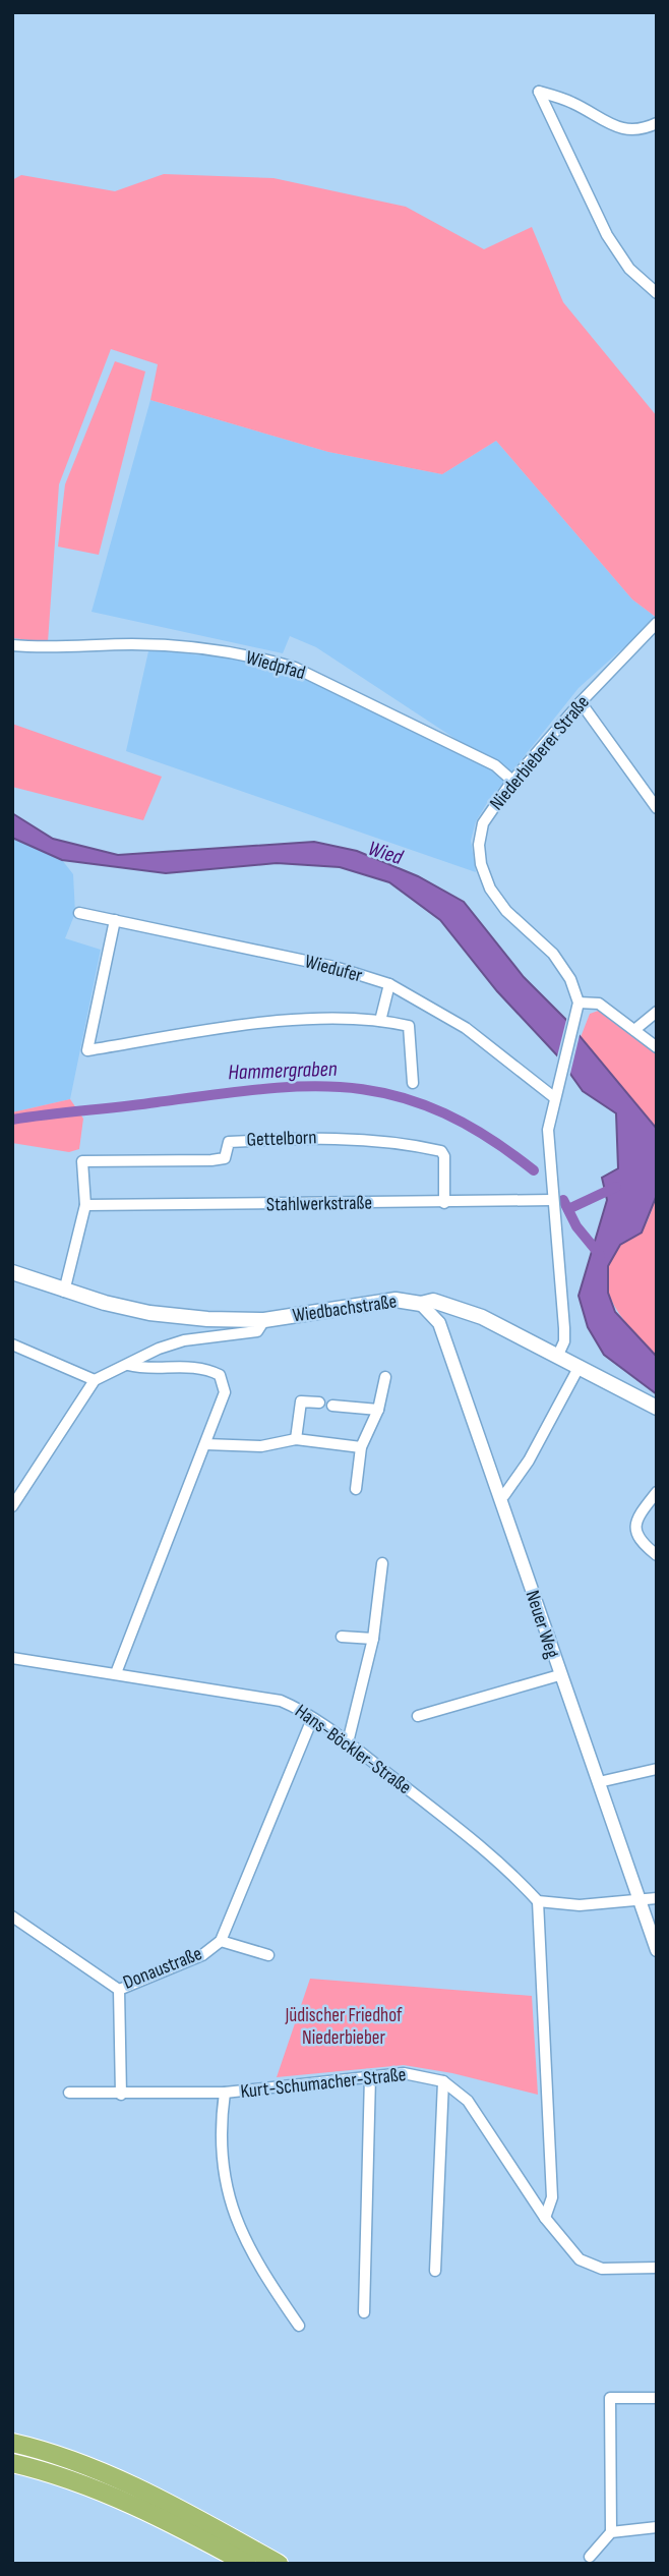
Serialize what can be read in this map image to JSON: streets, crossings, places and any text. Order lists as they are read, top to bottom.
{
  "streets": {
    "main road": ["Wiedbachstraße"],
    "street": [
      "Wiedpfad",
      "Niederbieberer Straße",
      "Wiedufer",
      "Gettelborn",
      "Stahlwerkstraße",
      "Neuer Weg",
      "Hans-Böckler-Straße",
      "Donaustraße",
      "Kurt-Schumacher-Straße"
    ]
  },
  "crossings": [
    ["Wiedpfad", "Niederbieberer Straße"],
    ["Gettelborn", "Stahlwerkstraße"],
    ["Wiedbachstraße", "Neuer Weg"],
    ["Hans-Böckler-Straße", "Donaustraße"]
  ],
  "water": ["Wied", "Hammergraben"],
  "parks": ["Jüdischer Friedhof Niederbieber"]
}
